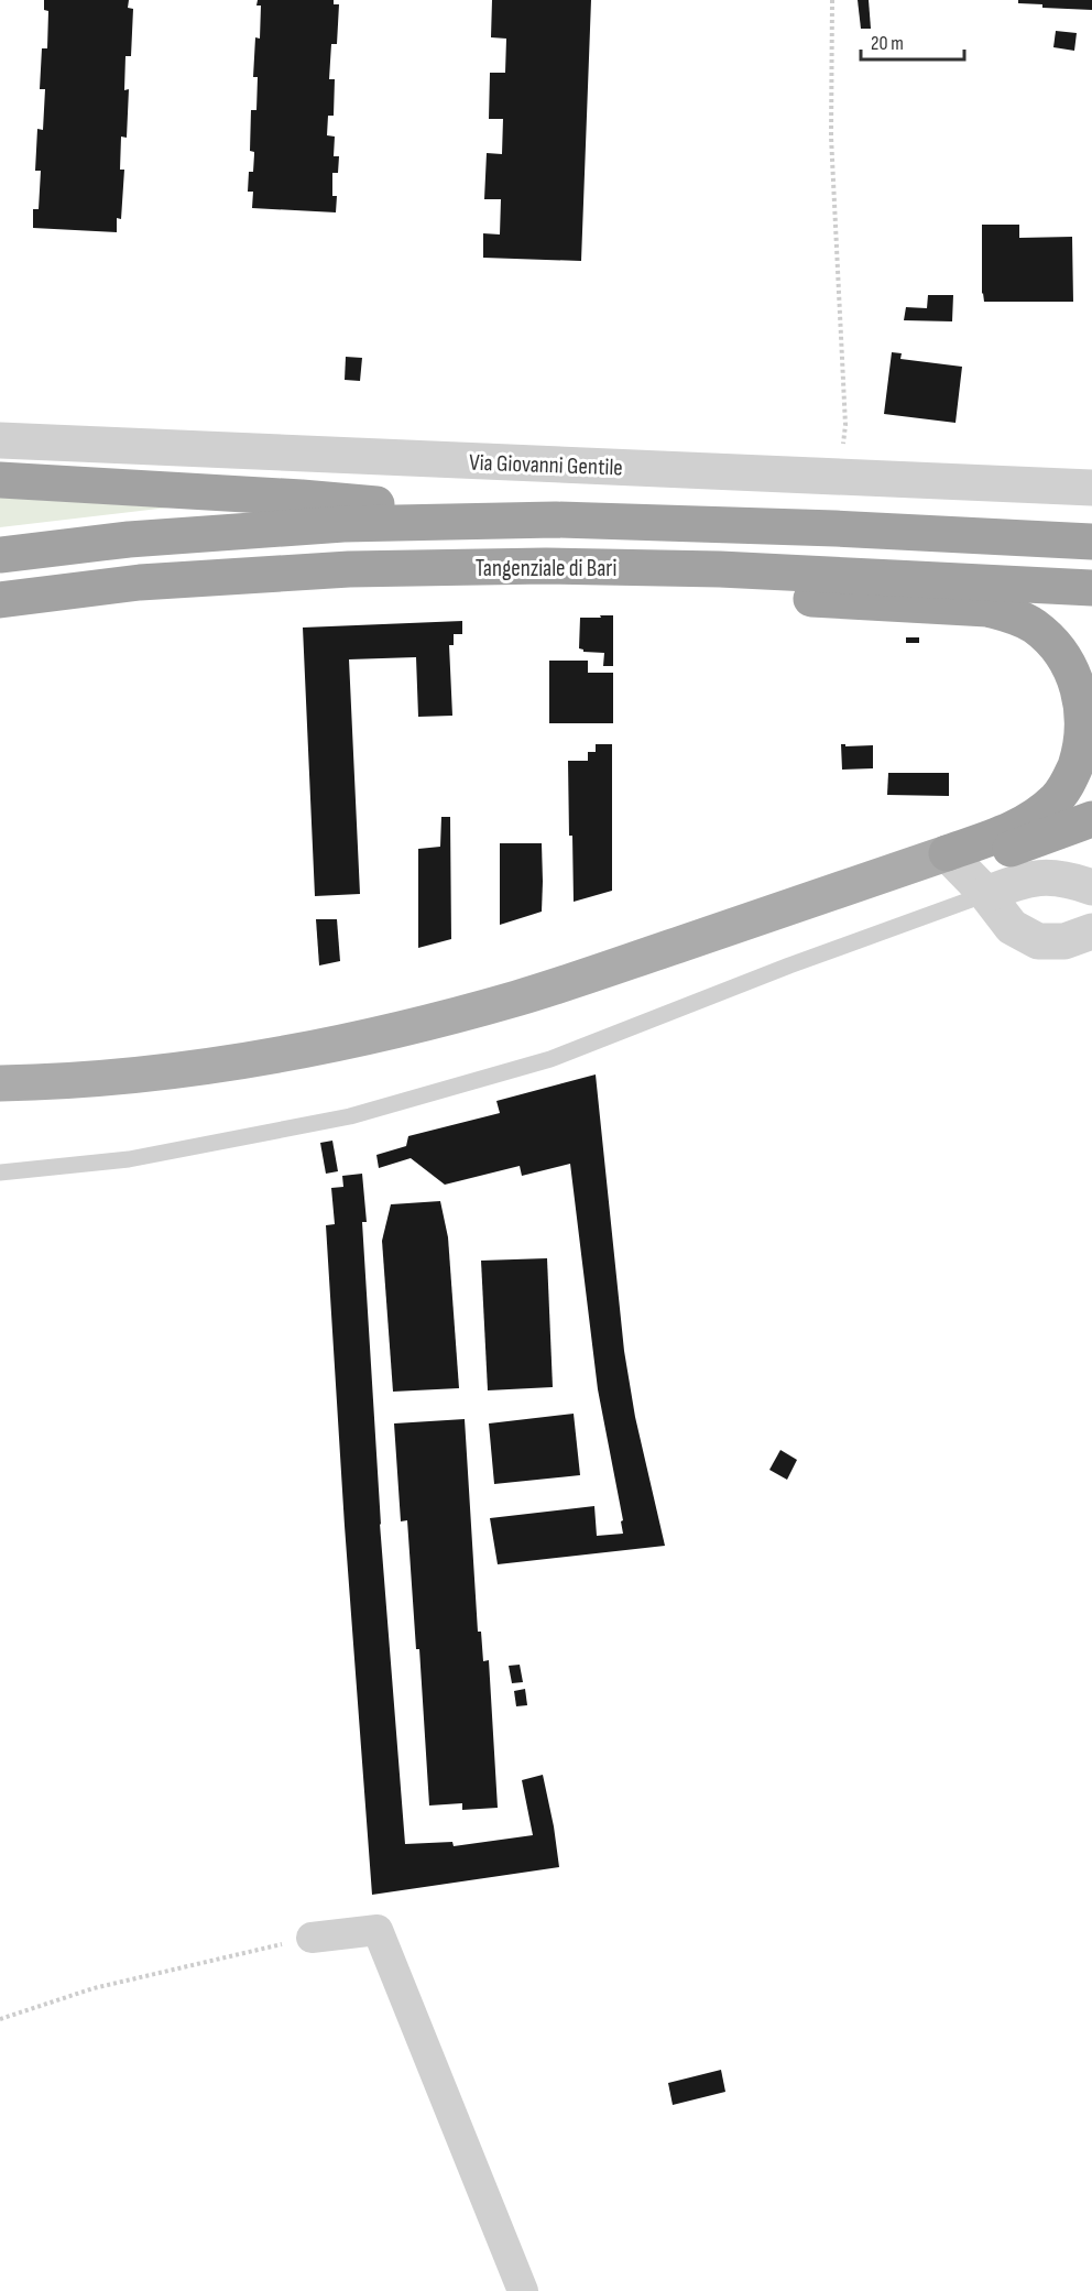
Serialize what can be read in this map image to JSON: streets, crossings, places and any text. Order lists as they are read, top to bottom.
{
  "streets": {
    "highway": ["Tangenziale di Bari"],
    "street": ["Via Giovanni Gentile"]
  },
  "scale_bar": "20 m"
}
